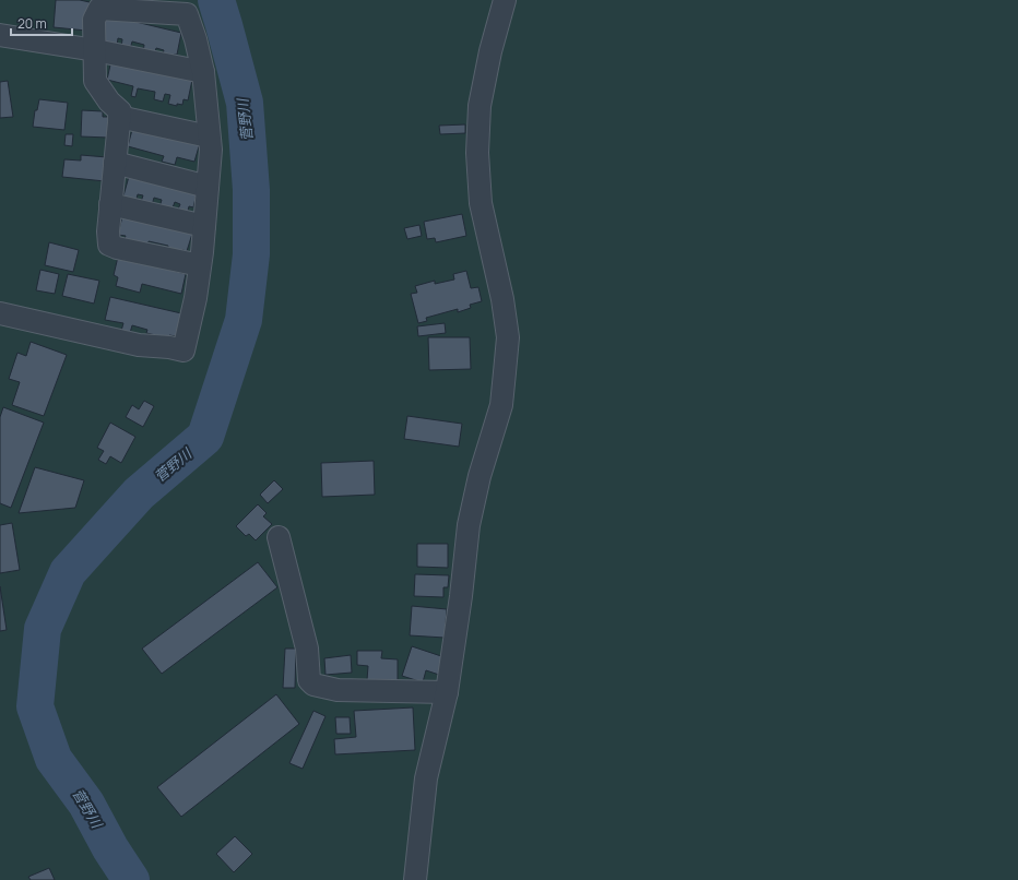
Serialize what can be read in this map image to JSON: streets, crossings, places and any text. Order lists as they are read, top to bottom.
{
  "water": ["菅野川"],
  "scale_bar": "20 m"
}
